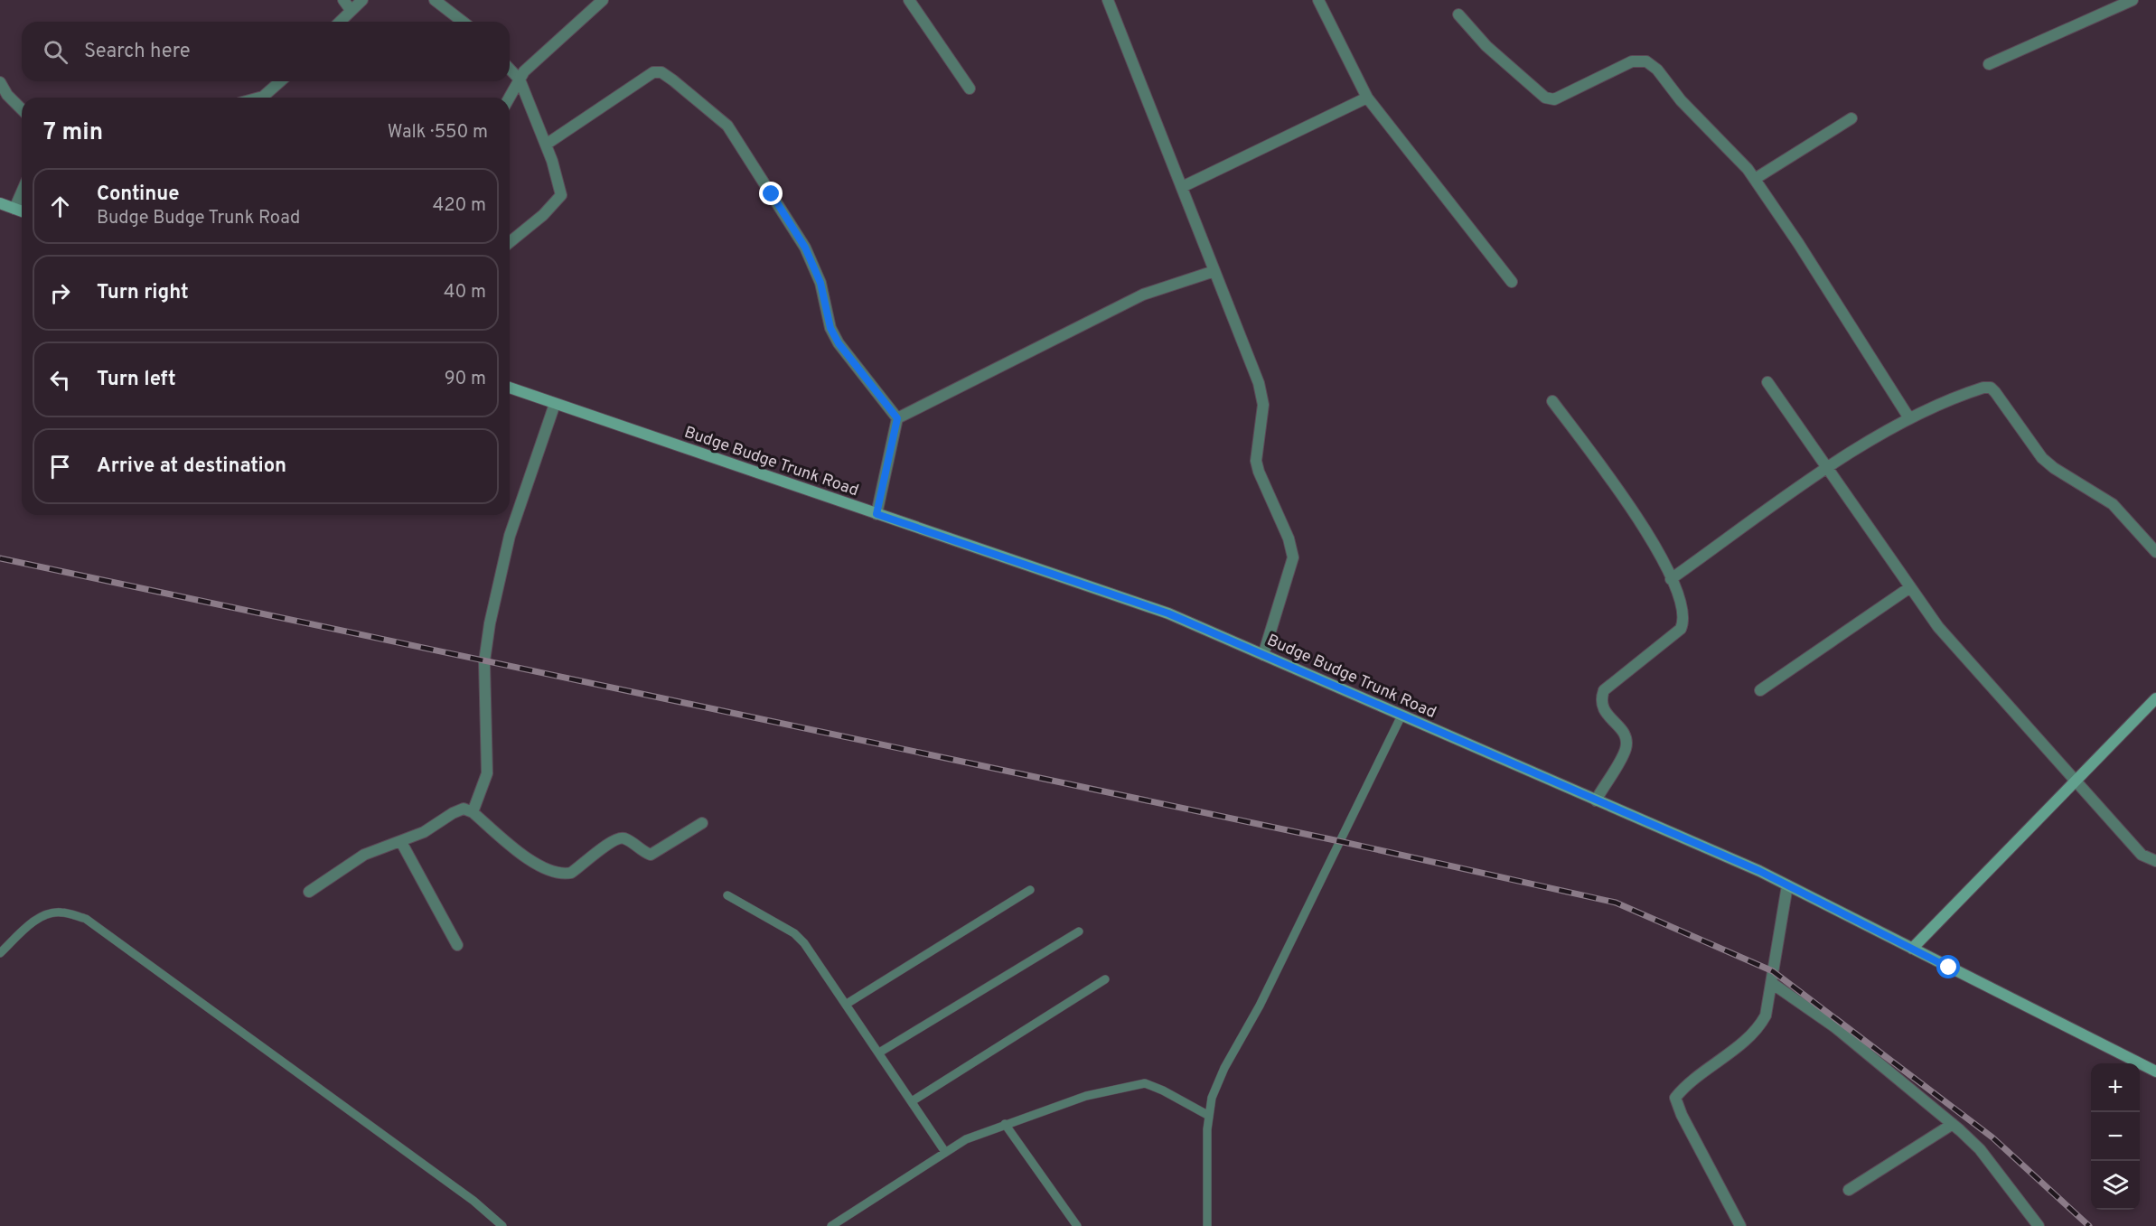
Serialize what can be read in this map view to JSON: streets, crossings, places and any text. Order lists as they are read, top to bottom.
{
  "streets": {
    "main road": ["Budge Budge Trunk Road"]
  },
  "page": {
    "search": "Search here",
    "heading": ["7 min", "Walk · 550 m"],
    "list": [
      ["Continue", "Budge Budge Trunk Road", "420 m"],
      ["Turn right", "40 m"],
      ["Turn left", "90 m"],
      "Arrive at destination"
    ],
    "map_buttons": ["+", "−"]
  }
}
